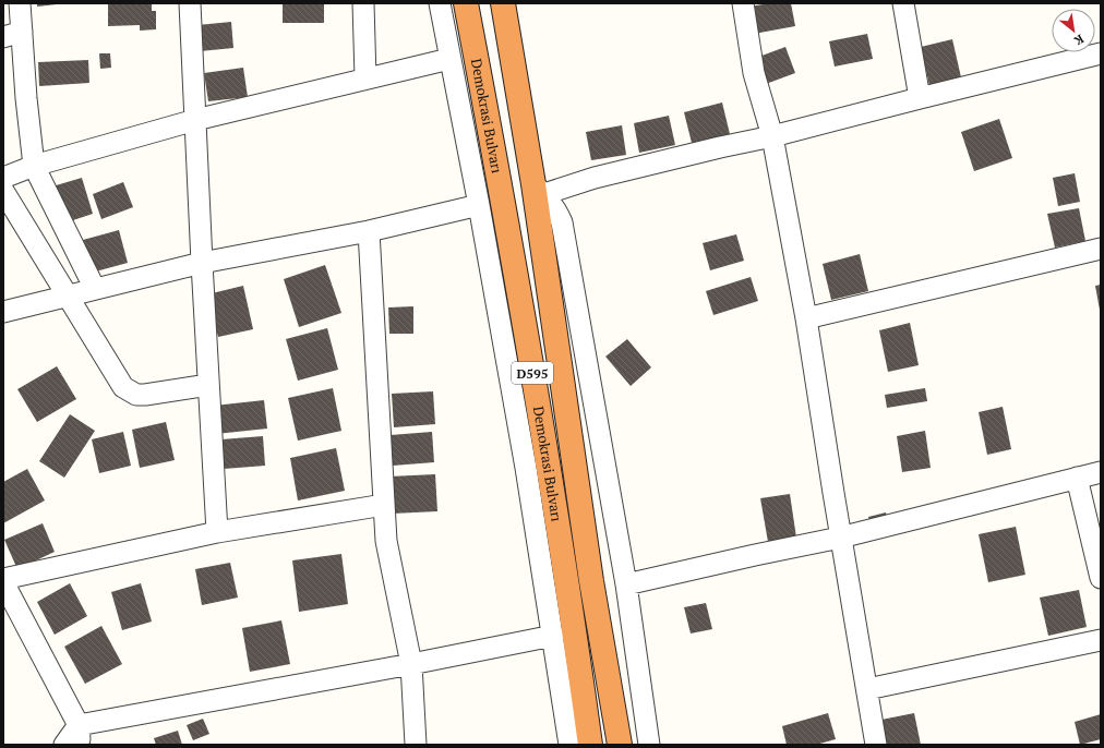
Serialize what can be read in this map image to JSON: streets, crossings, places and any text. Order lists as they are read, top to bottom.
{
  "streets": {
    "highway": ["Demokrasi Bulvarı", "D595"]
  },
  "north": "bottom right"
}
